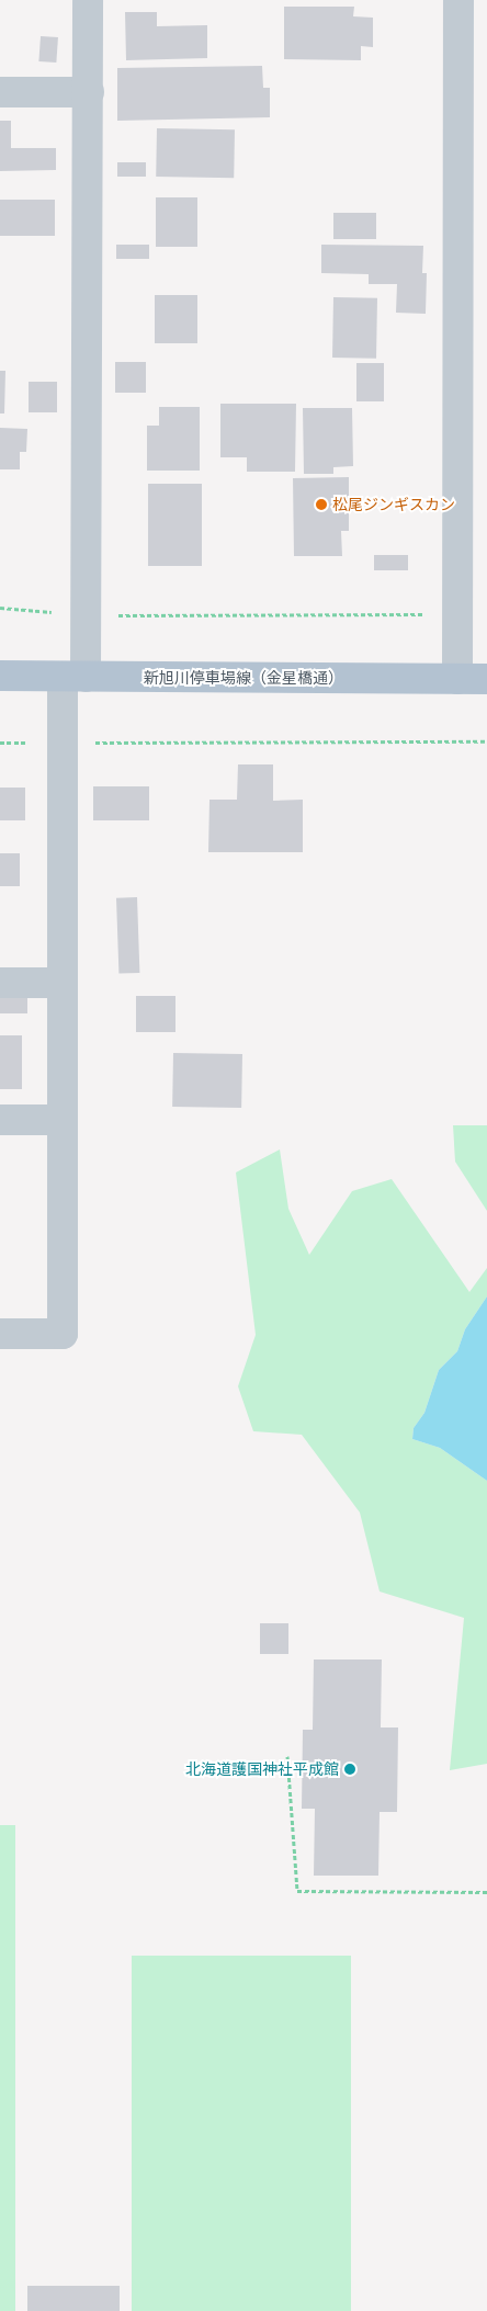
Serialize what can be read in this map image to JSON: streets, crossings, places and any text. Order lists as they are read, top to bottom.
{
  "streets": {
    "main road": ["新旭川停車場線（金星橋通）"]
  },
  "places": ["松尾ジンギスカン", "北海道護国神社平成館"]
}
